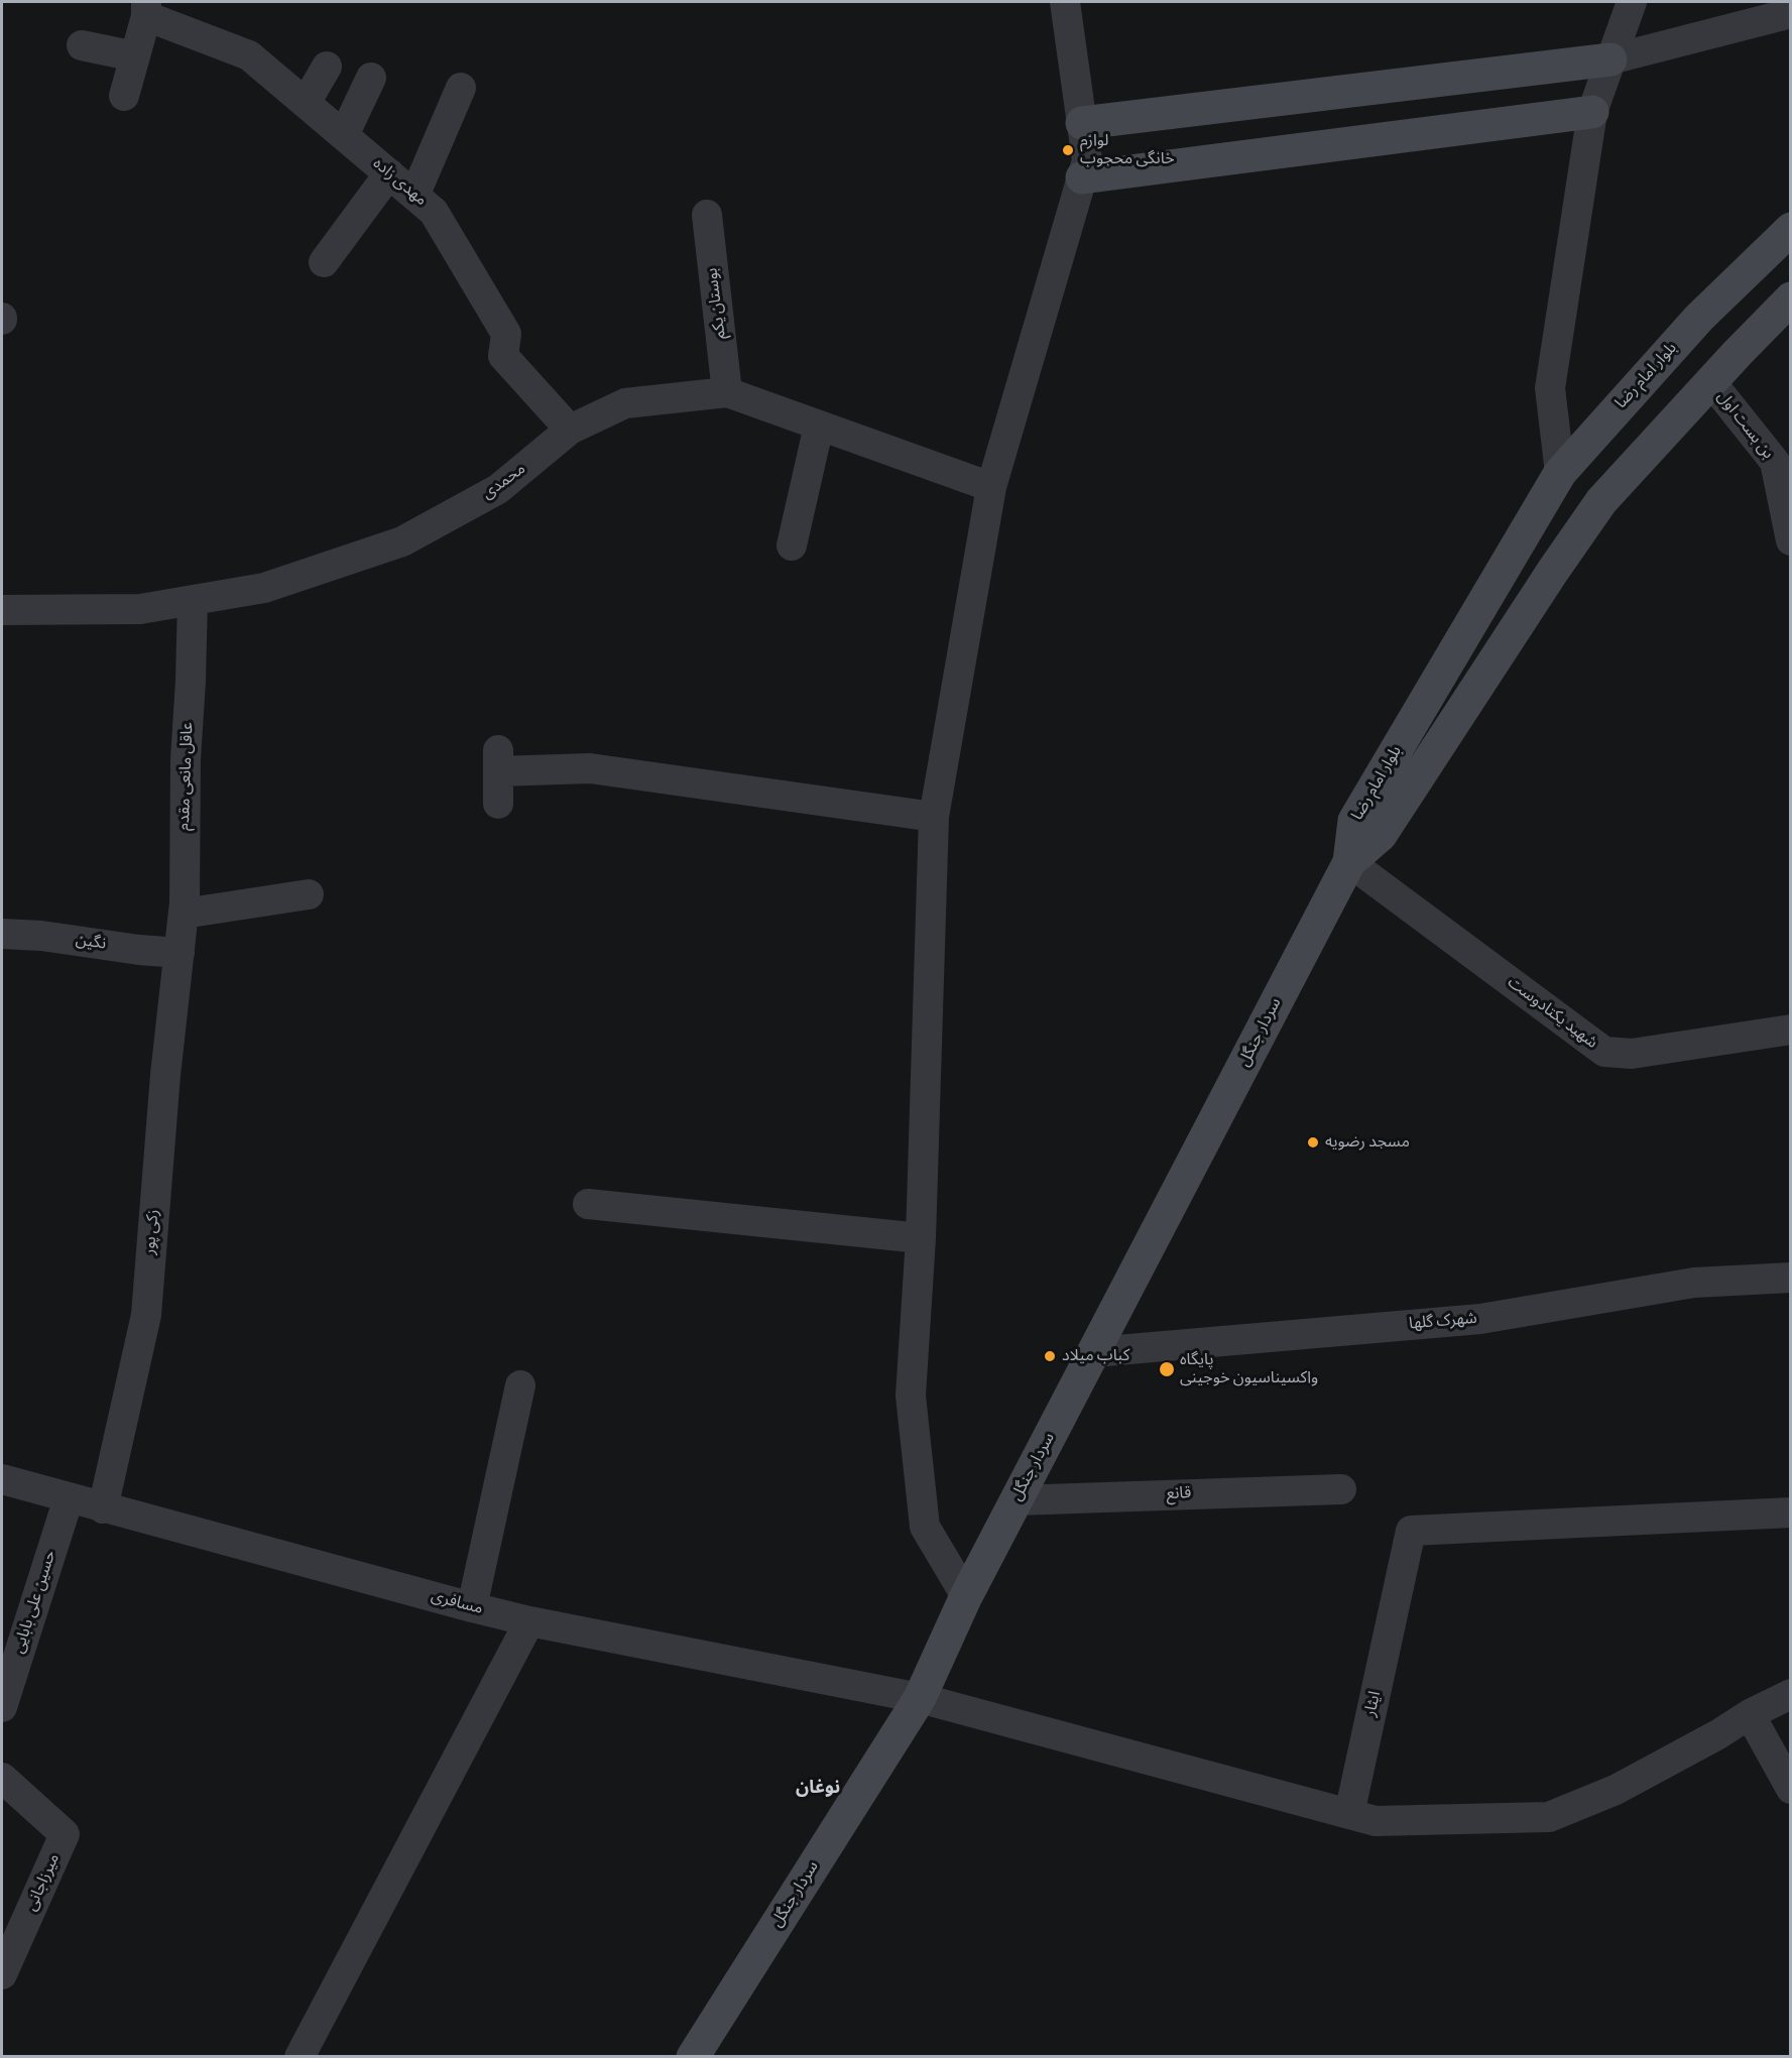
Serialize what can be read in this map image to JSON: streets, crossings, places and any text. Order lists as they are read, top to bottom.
{
  "streets": {
    "main road": ["بلوار امام رضا", "سردار جنگل"],
    "street": [
      "مهدی زاده",
      "بوستان یکم",
      "بن بست اول",
      "محمدی",
      "عاقل مانعی مقدم",
      "نگین",
      "شهید یکتادوست",
      "زکی پور",
      "شهرک گلها",
      "قانع",
      "حسین علی بابایی",
      "مسافری",
      "ایثار",
      "میرزاجانی"
    ]
  },
  "crossings": [
    ["مهدی زاده", "محمدی"],
    ["بوستان یکم", "محمدی"],
    ["بلوار امام رضا", "بن بست اول"],
    ["بلوار امام رضا", "شهید یکتادوست"],
    ["بلوار امام رضا", "سردار جنگل"],
    ["محمدی", "عاقل مانعی مقدم"],
    ["عاقل مانعی مقدم", "نگین"],
    ["عاقل مانعی مقدم", "زکی پور"],
    ["نگین", "زکی پور"],
    ["شهید یکتادوست", "سردار جنگل"],
    ["سردار جنگل", "شهرک گلها"],
    ["سردار جنگل", "قانع"],
    ["سردار جنگل", "مسافری"],
    ["زکی پور", "مسافری"],
    ["حسین علی بابایی", "مسافری"]
  ],
  "districts": ["نوغان"],
  "places": [
    "لوازم خانگی محجوب",
    "مسجد رضویه",
    "کباب میلاد",
    "پایگاه واکسیناسیون خوجینی"
  ]
}
